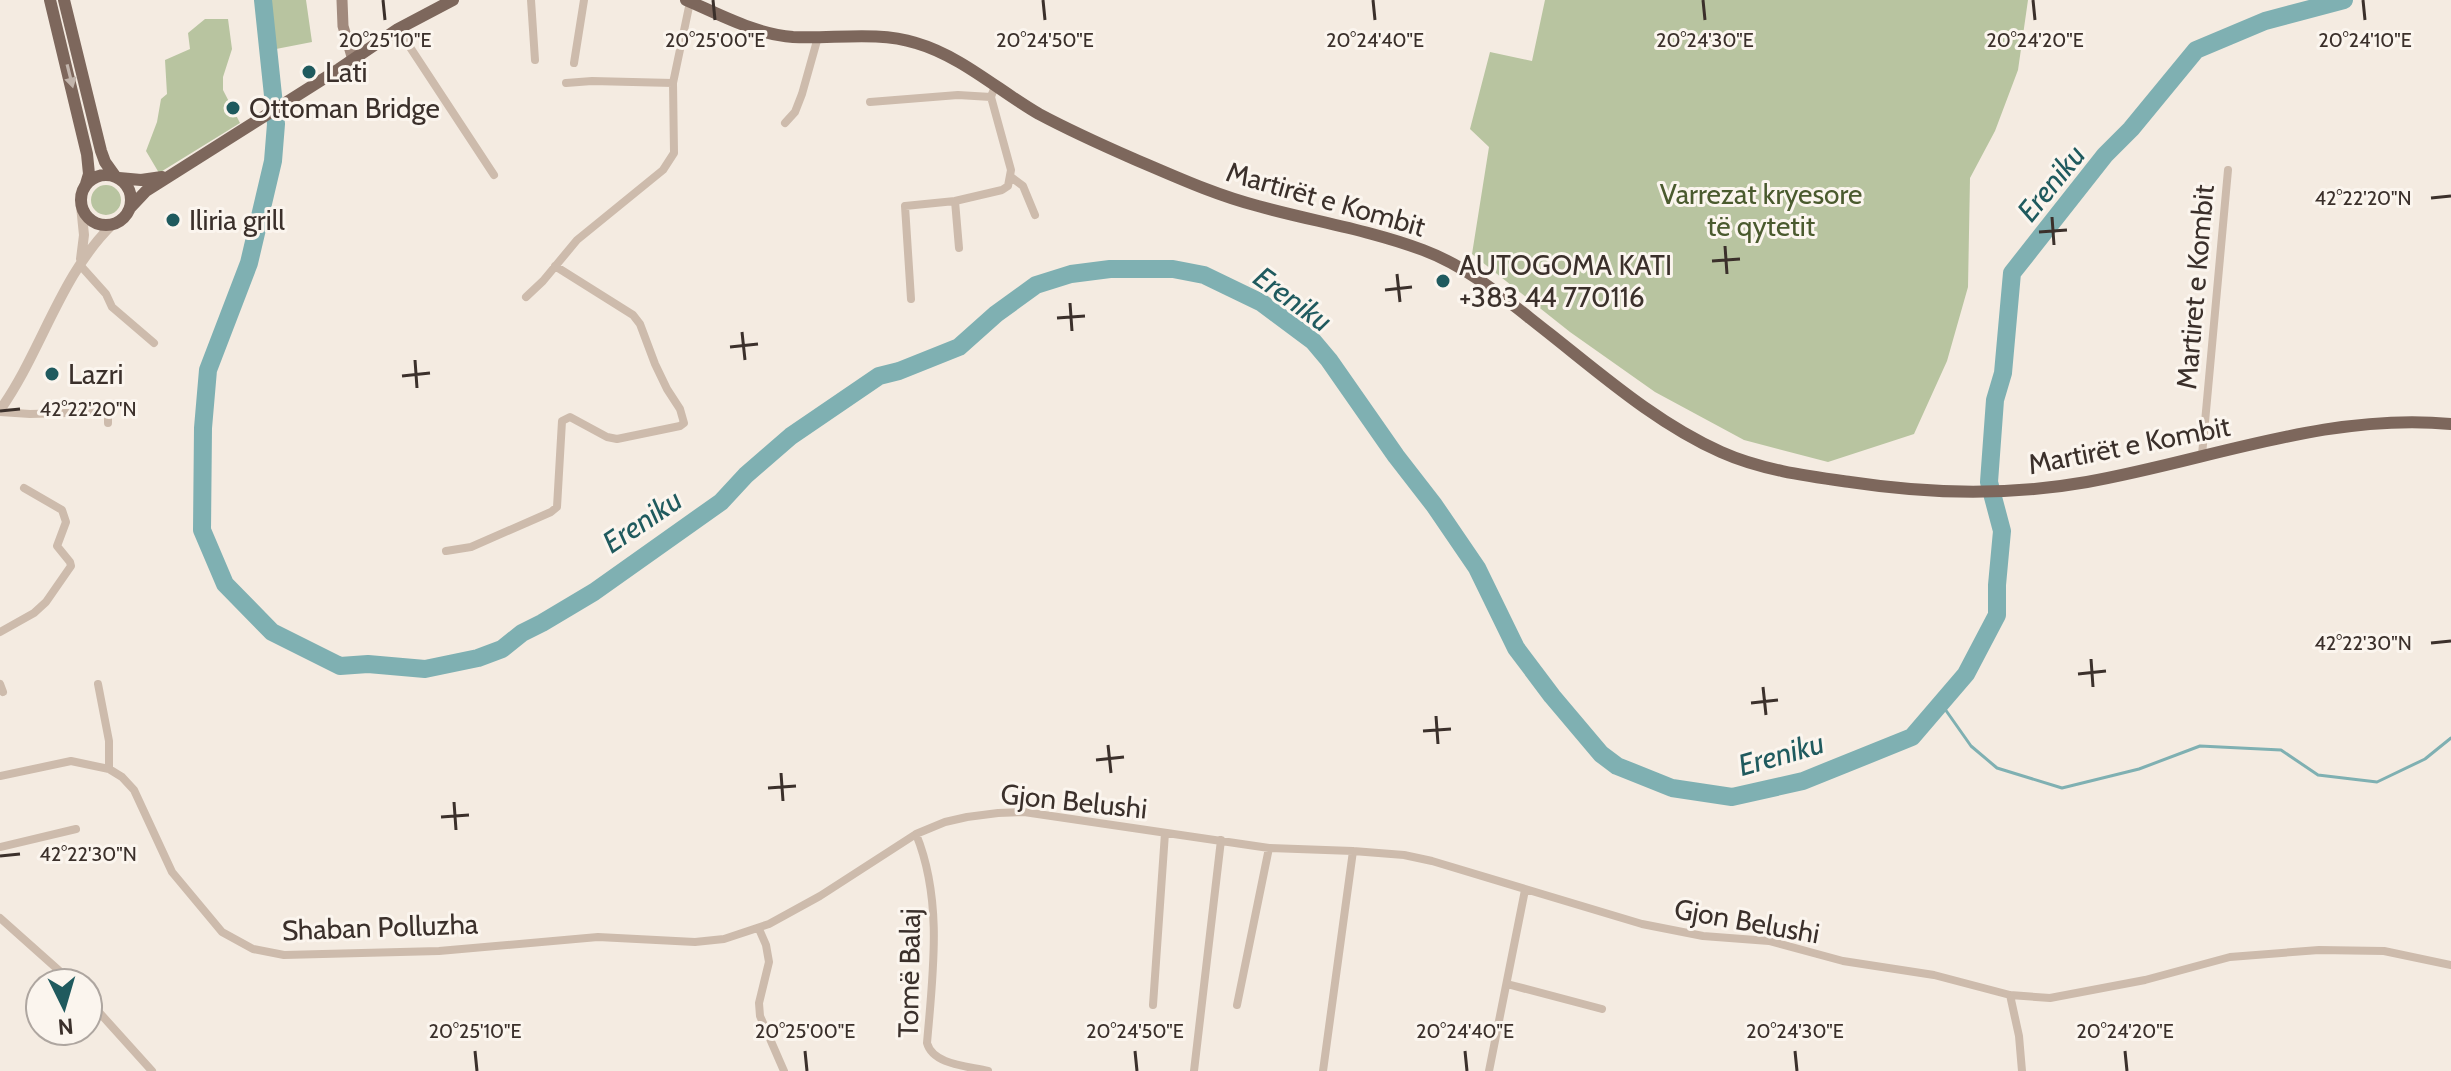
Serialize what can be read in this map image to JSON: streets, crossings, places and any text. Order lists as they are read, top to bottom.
{
  "streets": {
    "main road": ["Martirët e Kombit"],
    "street": [
      "Martiret e Kombit",
      "Gjon Belushi",
      "Shaban Polluzha",
      "Tomë Balaj"
    ]
  },
  "crossings": [
    ["Martirët e Kombit", "Martiret e Kombit"],
    ["Gjon Belushi", "Shaban Polluzha"],
    ["Gjon Belushi", "Tomë Balaj"]
  ],
  "water": ["Ereniku"],
  "parks": ["Varrezat kryesore të qytetit"],
  "places": [
    "Lati",
    "Ottoman Bridge",
    "Iliria grill",
    "AUTOGOMA KATI +383 44 770116",
    "Lazri"
  ],
  "north": "bottom",
  "coordinates": [
    "20°25'10\"E",
    "20°25'00\"E",
    "20°24'50\"E",
    "20°24'40\"E",
    "20°24'30\"E",
    "20°24'20\"E",
    "20°24'10\"E",
    "42°22'20\"N",
    "42°22'30\"N"
  ]
}
